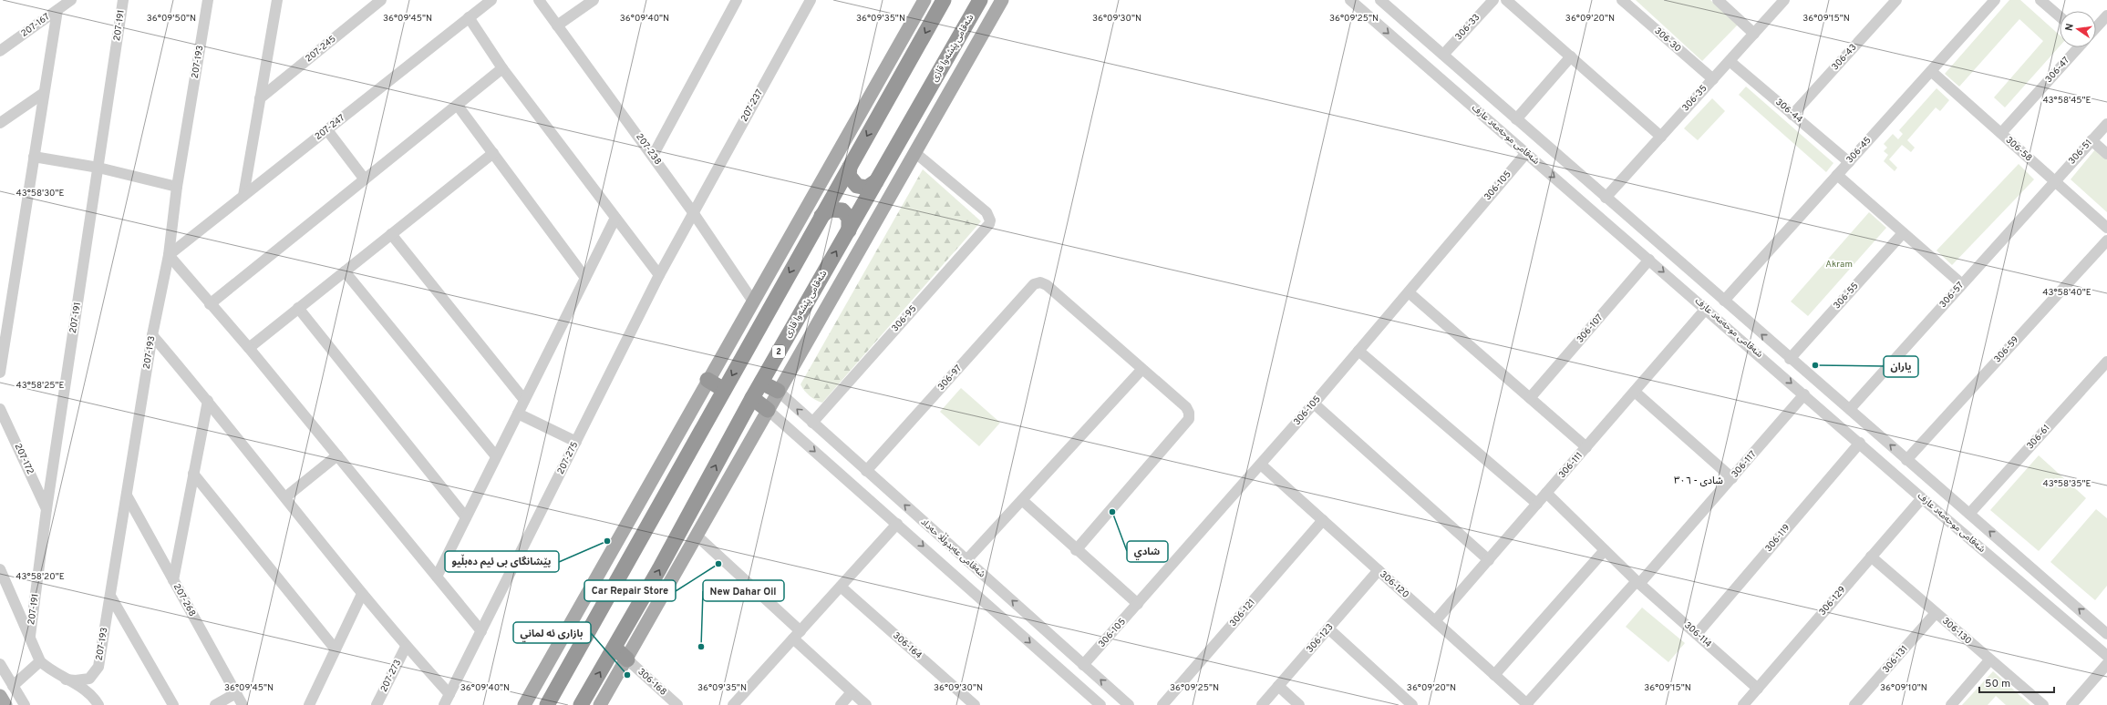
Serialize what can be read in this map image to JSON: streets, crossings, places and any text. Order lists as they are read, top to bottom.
{
  "streets": {
    "highway": ["شەقامی پێشەوا قازی", "2"],
    "street": [
      "207-167",
      "207-191",
      "306-33",
      "306-30",
      "207-245",
      "306-43",
      "207-193",
      "306-47",
      "306-35",
      "207-237",
      "306-44",
      "207-247",
      "شەقامی موحەمەد عارف",
      "207-238",
      "306-58",
      "306-45",
      "306-51",
      "306-105",
      "306-57",
      "306-55",
      "306-95",
      "306-107",
      "306-59",
      "306-97",
      "306-61",
      "207-275",
      "207-172",
      "306-117",
      "306-111",
      "306-119",
      "شەقامی عەبدوڵڵا حەداد",
      "306-120",
      "207-268",
      "306-129",
      "306-121",
      "306-130",
      "306-114",
      "306-123",
      "306-164",
      "306-131",
      "207-273",
      "306-168"
    ]
  },
  "crossings": [
    ["207-191", "207-172"],
    ["306-33", "شەقامی موحەمەد عارف"],
    ["306-30", "306-35"],
    ["306-43", "306-44"],
    ["207-193", "207-247"],
    ["207-193", "207-268"],
    ["306-47", "306-58"],
    ["306-35", "306-44"],
    ["306-35", "شەقامی موحەمەد عارف"],
    ["207-237", "207-238"],
    ["207-237", "207-275"],
    ["306-44", "306-45"],
    ["شەقامی موحەمەد عارف", "306-45"],
    ["شەقامی موحەمەد عارف", "306-105"],
    ["شەقامی موحەمەد عارف", "306-57"],
    ["شەقامی موحەمەد عارف", "306-55"],
    ["شەقامی موحەمەد عارف", "306-107"],
    ["شەقامی موحەمەد عارف", "306-59"],
    ["شەقامی موحەمەد عارف", "306-61"],
    ["شەقامی موحەمەد عارف", "306-117"],
    ["شەقامی موحەمەد عارف", "306-111"],
    ["شەقامی موحەمەد عارف", "306-119"],
    ["شەقامی موحەمەد عارف", "306-129"],
    ["207-238", "207-275"],
    ["306-58", "306-45"],
    ["306-58", "306-51"],
    ["306-58", "306-57"],
    ["306-51", "306-57"],
    ["306-105", "شەقامی عەبدوڵڵا حەداد"],
    ["306-105", "306-120"],
    ["306-95", "شەقامی عەبدوڵڵا حەداد"],
    ["306-97", "شەقامی عەبدوڵڵا حەداد"],
    ["306-117", "306-120"],
    ["306-117", "306-114"],
    ["306-111", "306-120"],
    ["306-111", "306-114"],
    ["306-119", "306-114"],
    ["306-120", "306-121"],
    ["306-120", "306-123"],
    ["306-129", "306-130"],
    ["306-129", "306-114"],
    ["306-130", "306-131"]
  ],
  "districts": ["شادی - ٣٠٦"],
  "parks": ["Akram"],
  "places": [
    "یاران",
    "شادي",
    "پێشانگای بی ئیم دەبڵیو",
    "Car Repair Store",
    "New Dahar Oil",
    "بازارى ئه لماني"
  ],
  "scale_bar": "50 m",
  "north": "left",
  "coordinates": [
    "36°09'45\"N",
    "36°09'20\"N",
    "36°09'15\"N",
    "36°09'50\"N",
    "36°09'40\"N",
    "36°09'35\"N",
    "36°09'30\"N",
    "36°09'25\"N",
    "43°58'45\"E",
    "43°58'30\"E",
    "43°58'40\"E",
    "43°58'25\"E",
    "43°58'35\"E",
    "43°58'20\"E",
    "36°09'10\"N"
  ]
}
